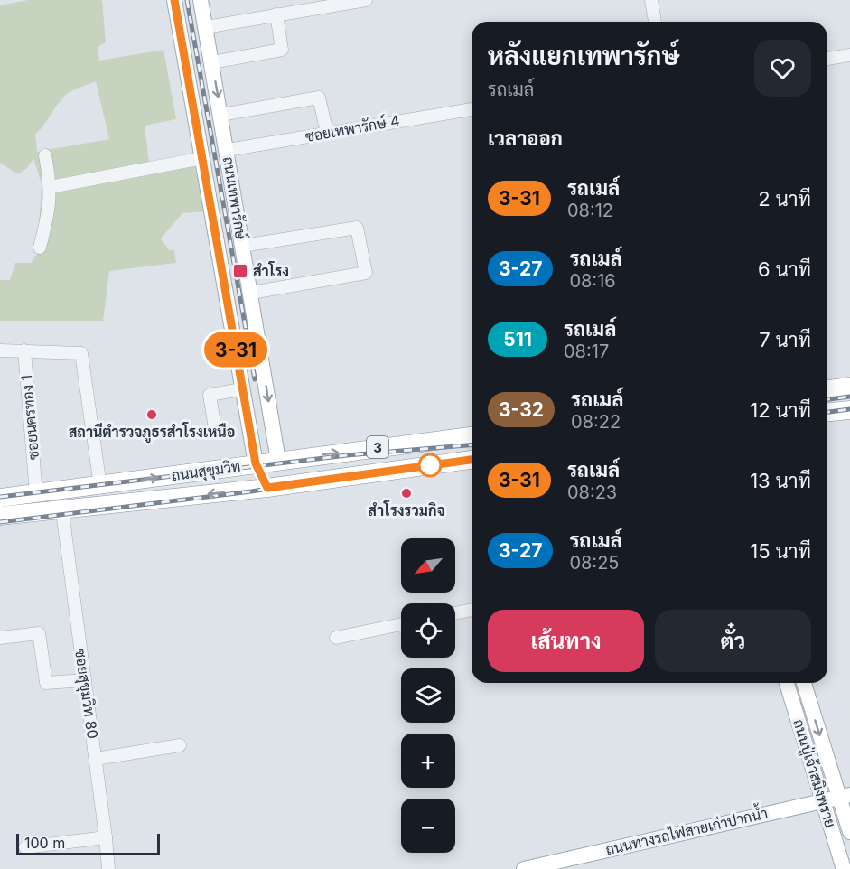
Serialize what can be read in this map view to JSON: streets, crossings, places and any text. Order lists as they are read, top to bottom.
{
  "streets": {
    "highway": ["3", "ถนนสุขุมวิท"],
    "main road": ["ถนนเทพารักษ์", "ถนนปู่เจ้าสมิงพราย", "ถนนทางรถไฟสายเก่าปากน้ำ"],
    "street": ["ซอยเทพารักษ์ 4", "ซอยนครทอง 1", "ซอยสุขุมวิท 80"]
  },
  "crossings": [
    ["ซอยเทพารักษ์ 4", "ถนนเทพารักษ์"],
    ["ถนนเทพารักษ์", "ถนนสุขุมวิท"],
    ["ซอยนครทอง 1", "ถนนสุขุมวิท"],
    ["ถนนปู่เจ้าสมิงพราย", "ถนนทางรถไฟสายเก่าปากน้ำ"]
  ],
  "places": {
    "transit": ["สำโรง"],
    "other": ["สถานีตำรวจภูธรสำโรงเหนือ", "สำโรงรวมกิจ"]
  },
  "lines": ["bus line 3-31"],
  "scale_bar": "100 m",
  "north": "bottom left",
  "page": {
    "on_map": "3-31",
    "heading": [
      ["หลังแยกเทพารักษ์", "รถเมล์"],
      "เวลาออก"
    ],
    "list": [
      {
        "mark": "3-31",
        "name": "รถเมล์",
        "note": "08:12",
        "value": "2 นาที"
      },
      {
        "mark": "3-27",
        "name": "รถเมล์",
        "note": "08:16",
        "value": "6 นาที"
      },
      {
        "mark": "511",
        "name": "รถเมล์",
        "note": "08:17",
        "value": "7 นาที"
      },
      {
        "mark": "3-32",
        "name": "รถเมล์",
        "note": "08:22",
        "value": "12 นาที"
      },
      {
        "mark": "3-31",
        "name": "รถเมล์",
        "note": "08:23",
        "value": "13 นาที"
      },
      {
        "mark": "3-27",
        "name": "รถเมล์",
        "note": "08:25",
        "value": "15 นาที"
      }
    ],
    "map_buttons": ["+", "−"],
    "buttons": ["เส้นทาง", "ตั๋ว"],
    "scale": "100 m"
  }
}
